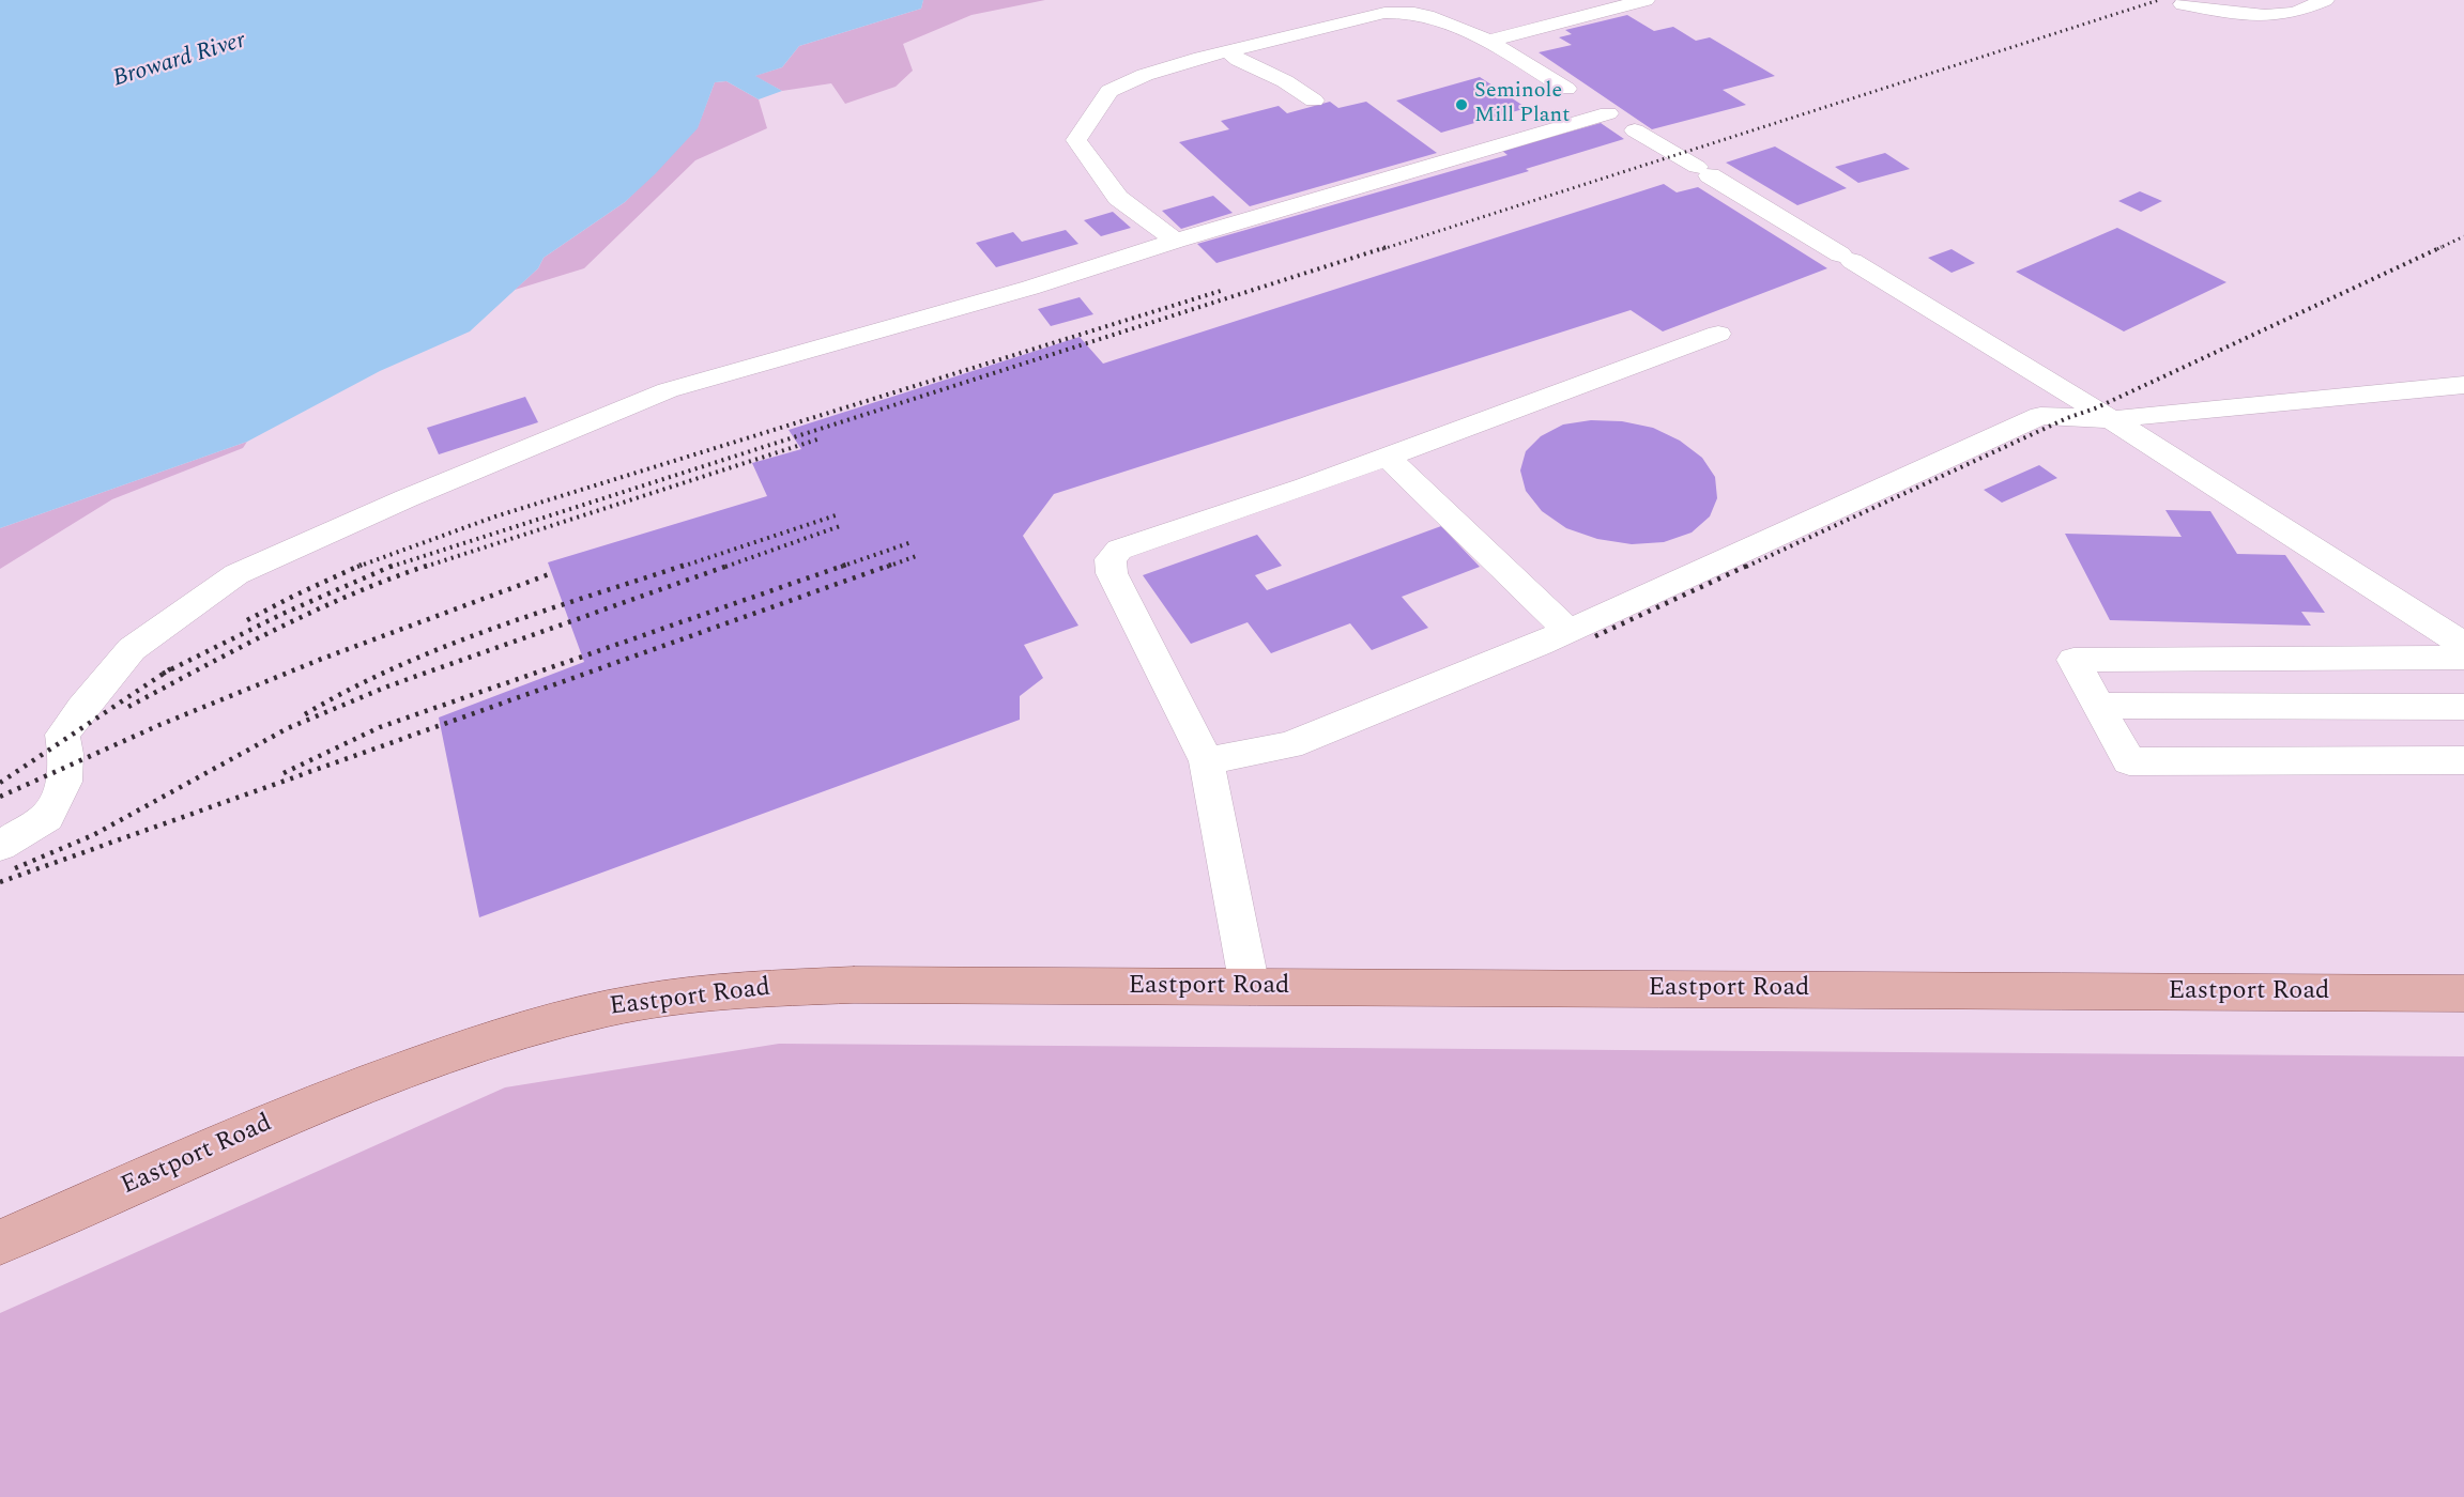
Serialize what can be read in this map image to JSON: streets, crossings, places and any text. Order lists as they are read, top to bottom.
{
  "streets": {
    "main road": ["Eastport Road"]
  },
  "water": ["Broward River"],
  "places": ["Seminole Mill Plant"]
}
